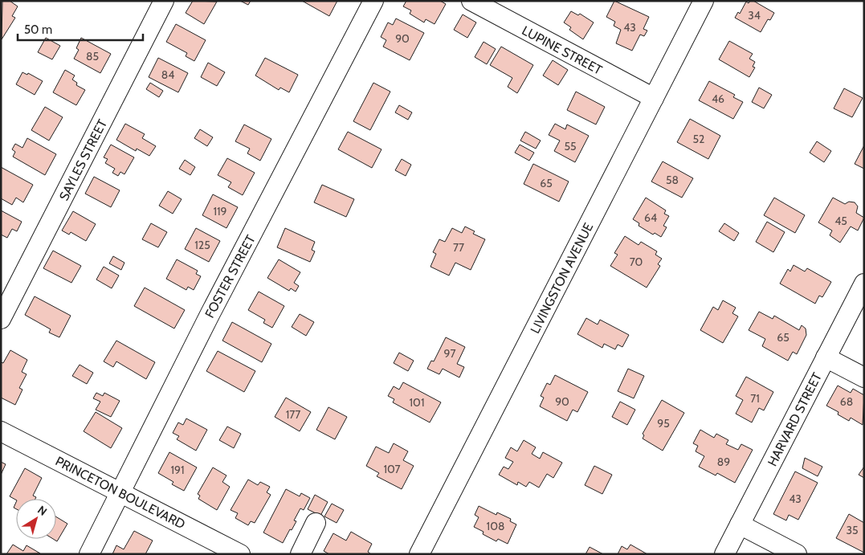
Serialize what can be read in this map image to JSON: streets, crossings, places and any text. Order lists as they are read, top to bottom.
{
  "streets": {
    "street": [
      "LUPINE STREET",
      "SAYLES STREET",
      "FOSTER STREET",
      "LIVINGSTON AVENUE",
      "HARVARD STREET",
      "PRINCETON BOULEVARD"
    ]
  },
  "crossings": [
    ["LUPINE STREET", "LIVINGSTON AVENUE"],
    ["FOSTER STREET", "PRINCETON BOULEVARD"]
  ],
  "house_numbers": [
    "34",
    "43",
    "90",
    "85",
    "84",
    "46",
    "52",
    "55",
    "58",
    "65",
    "119",
    "64",
    "45",
    "125",
    "77",
    "70",
    "65",
    "97",
    "71",
    "90",
    "68",
    "101",
    "177",
    "95",
    "89",
    "107",
    "191",
    "43",
    "108",
    "35"
  ],
  "scale_bar": "50 m",
  "north": "top right"
}
